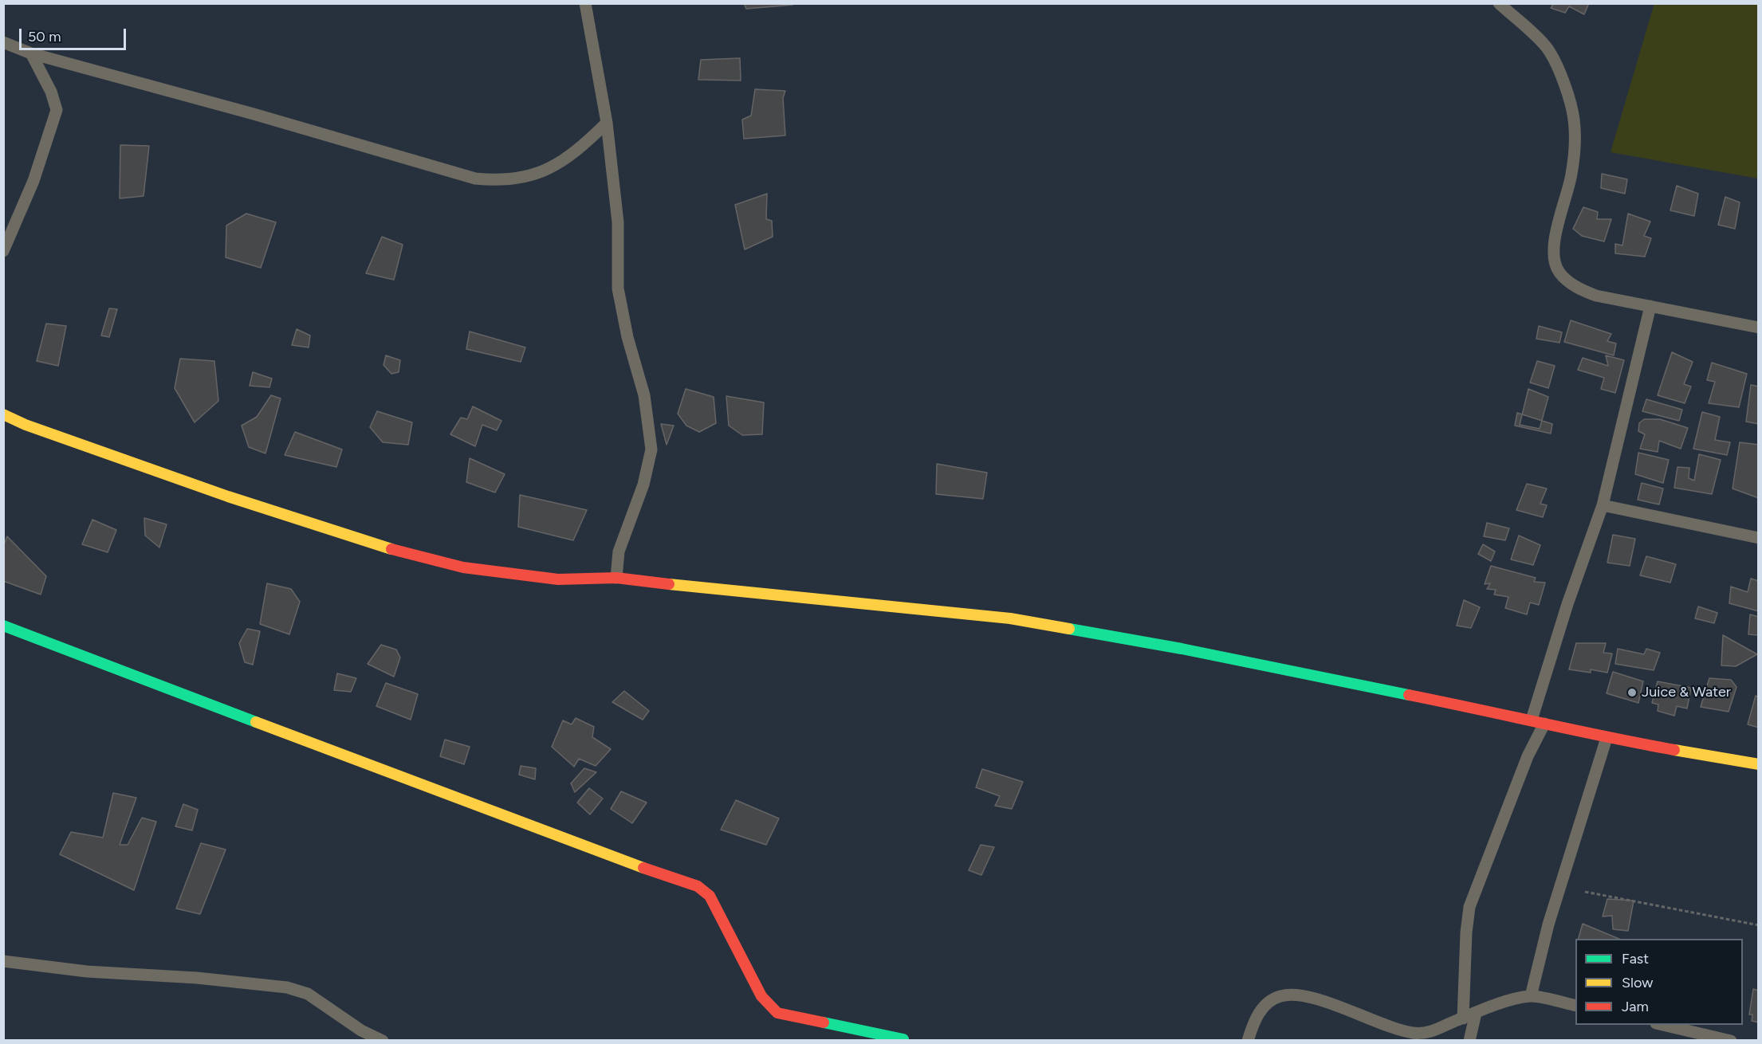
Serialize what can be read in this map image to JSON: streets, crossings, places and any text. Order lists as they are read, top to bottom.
{
  "places": ["Juice & Water"],
  "legend": ["Fast", "Slow", "Jam"],
  "scale_bar": "50 m"
}
